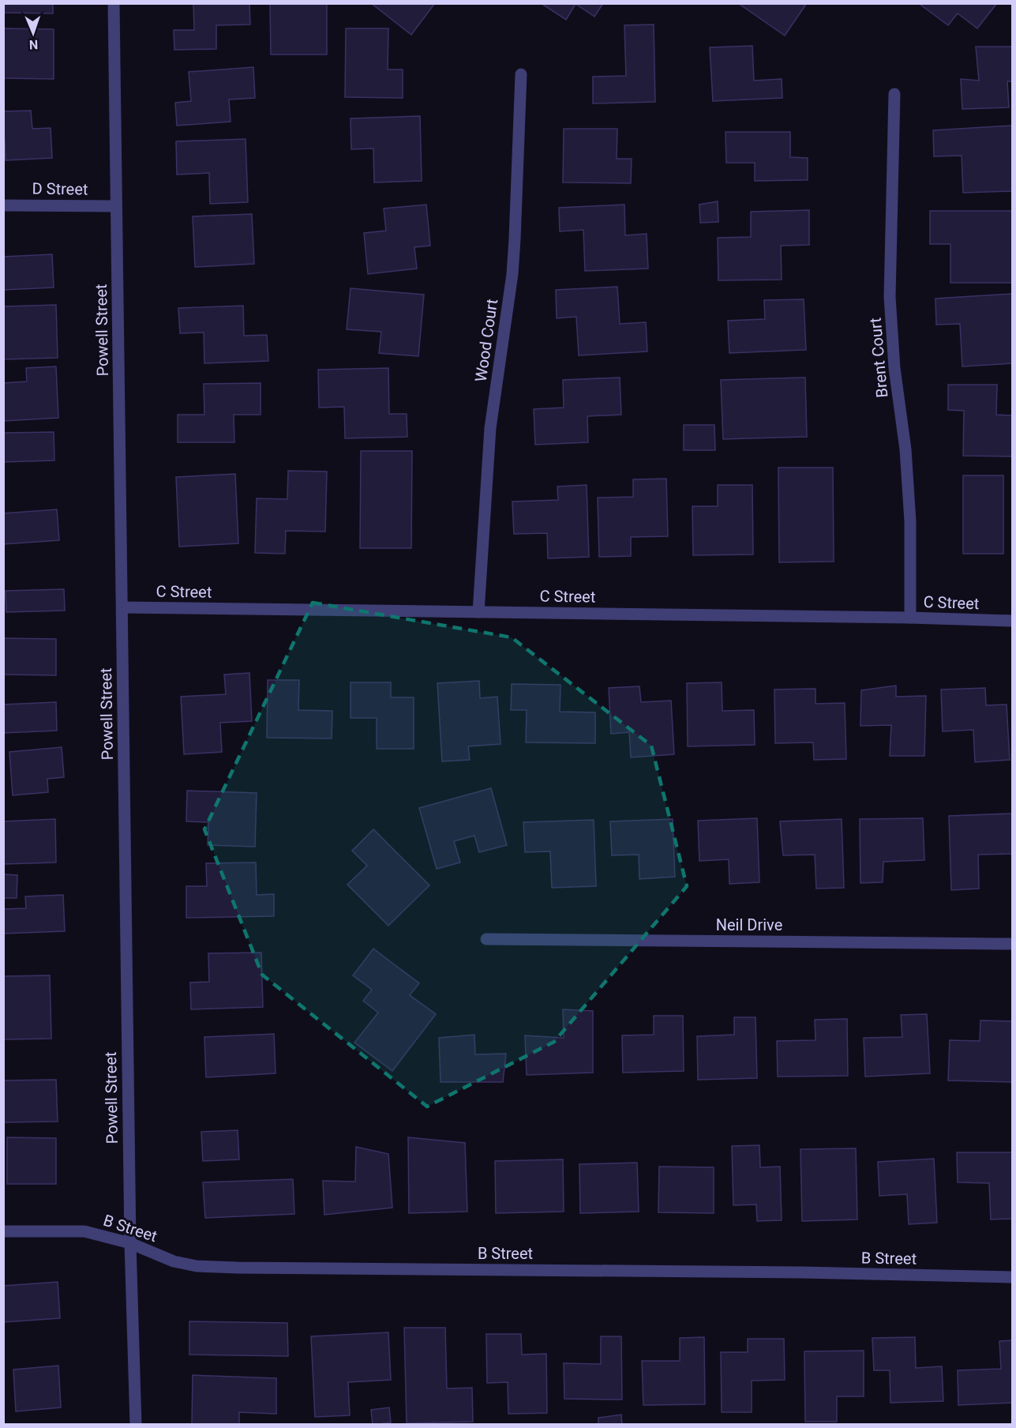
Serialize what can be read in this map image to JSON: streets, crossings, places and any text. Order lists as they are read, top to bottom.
{
  "streets": {
    "street": [
      "D Street",
      "Powell Street",
      "Wood Court",
      "Brent Court",
      "C Street",
      "Neil Drive",
      "B Street"
    ]
  },
  "crossings": [
    ["D Street", "Powell Street"],
    ["Powell Street", "C Street"],
    ["Powell Street", "B Street"],
    ["Wood Court", "C Street"],
    ["Brent Court", "C Street"]
  ],
  "north": "bottom"
}
